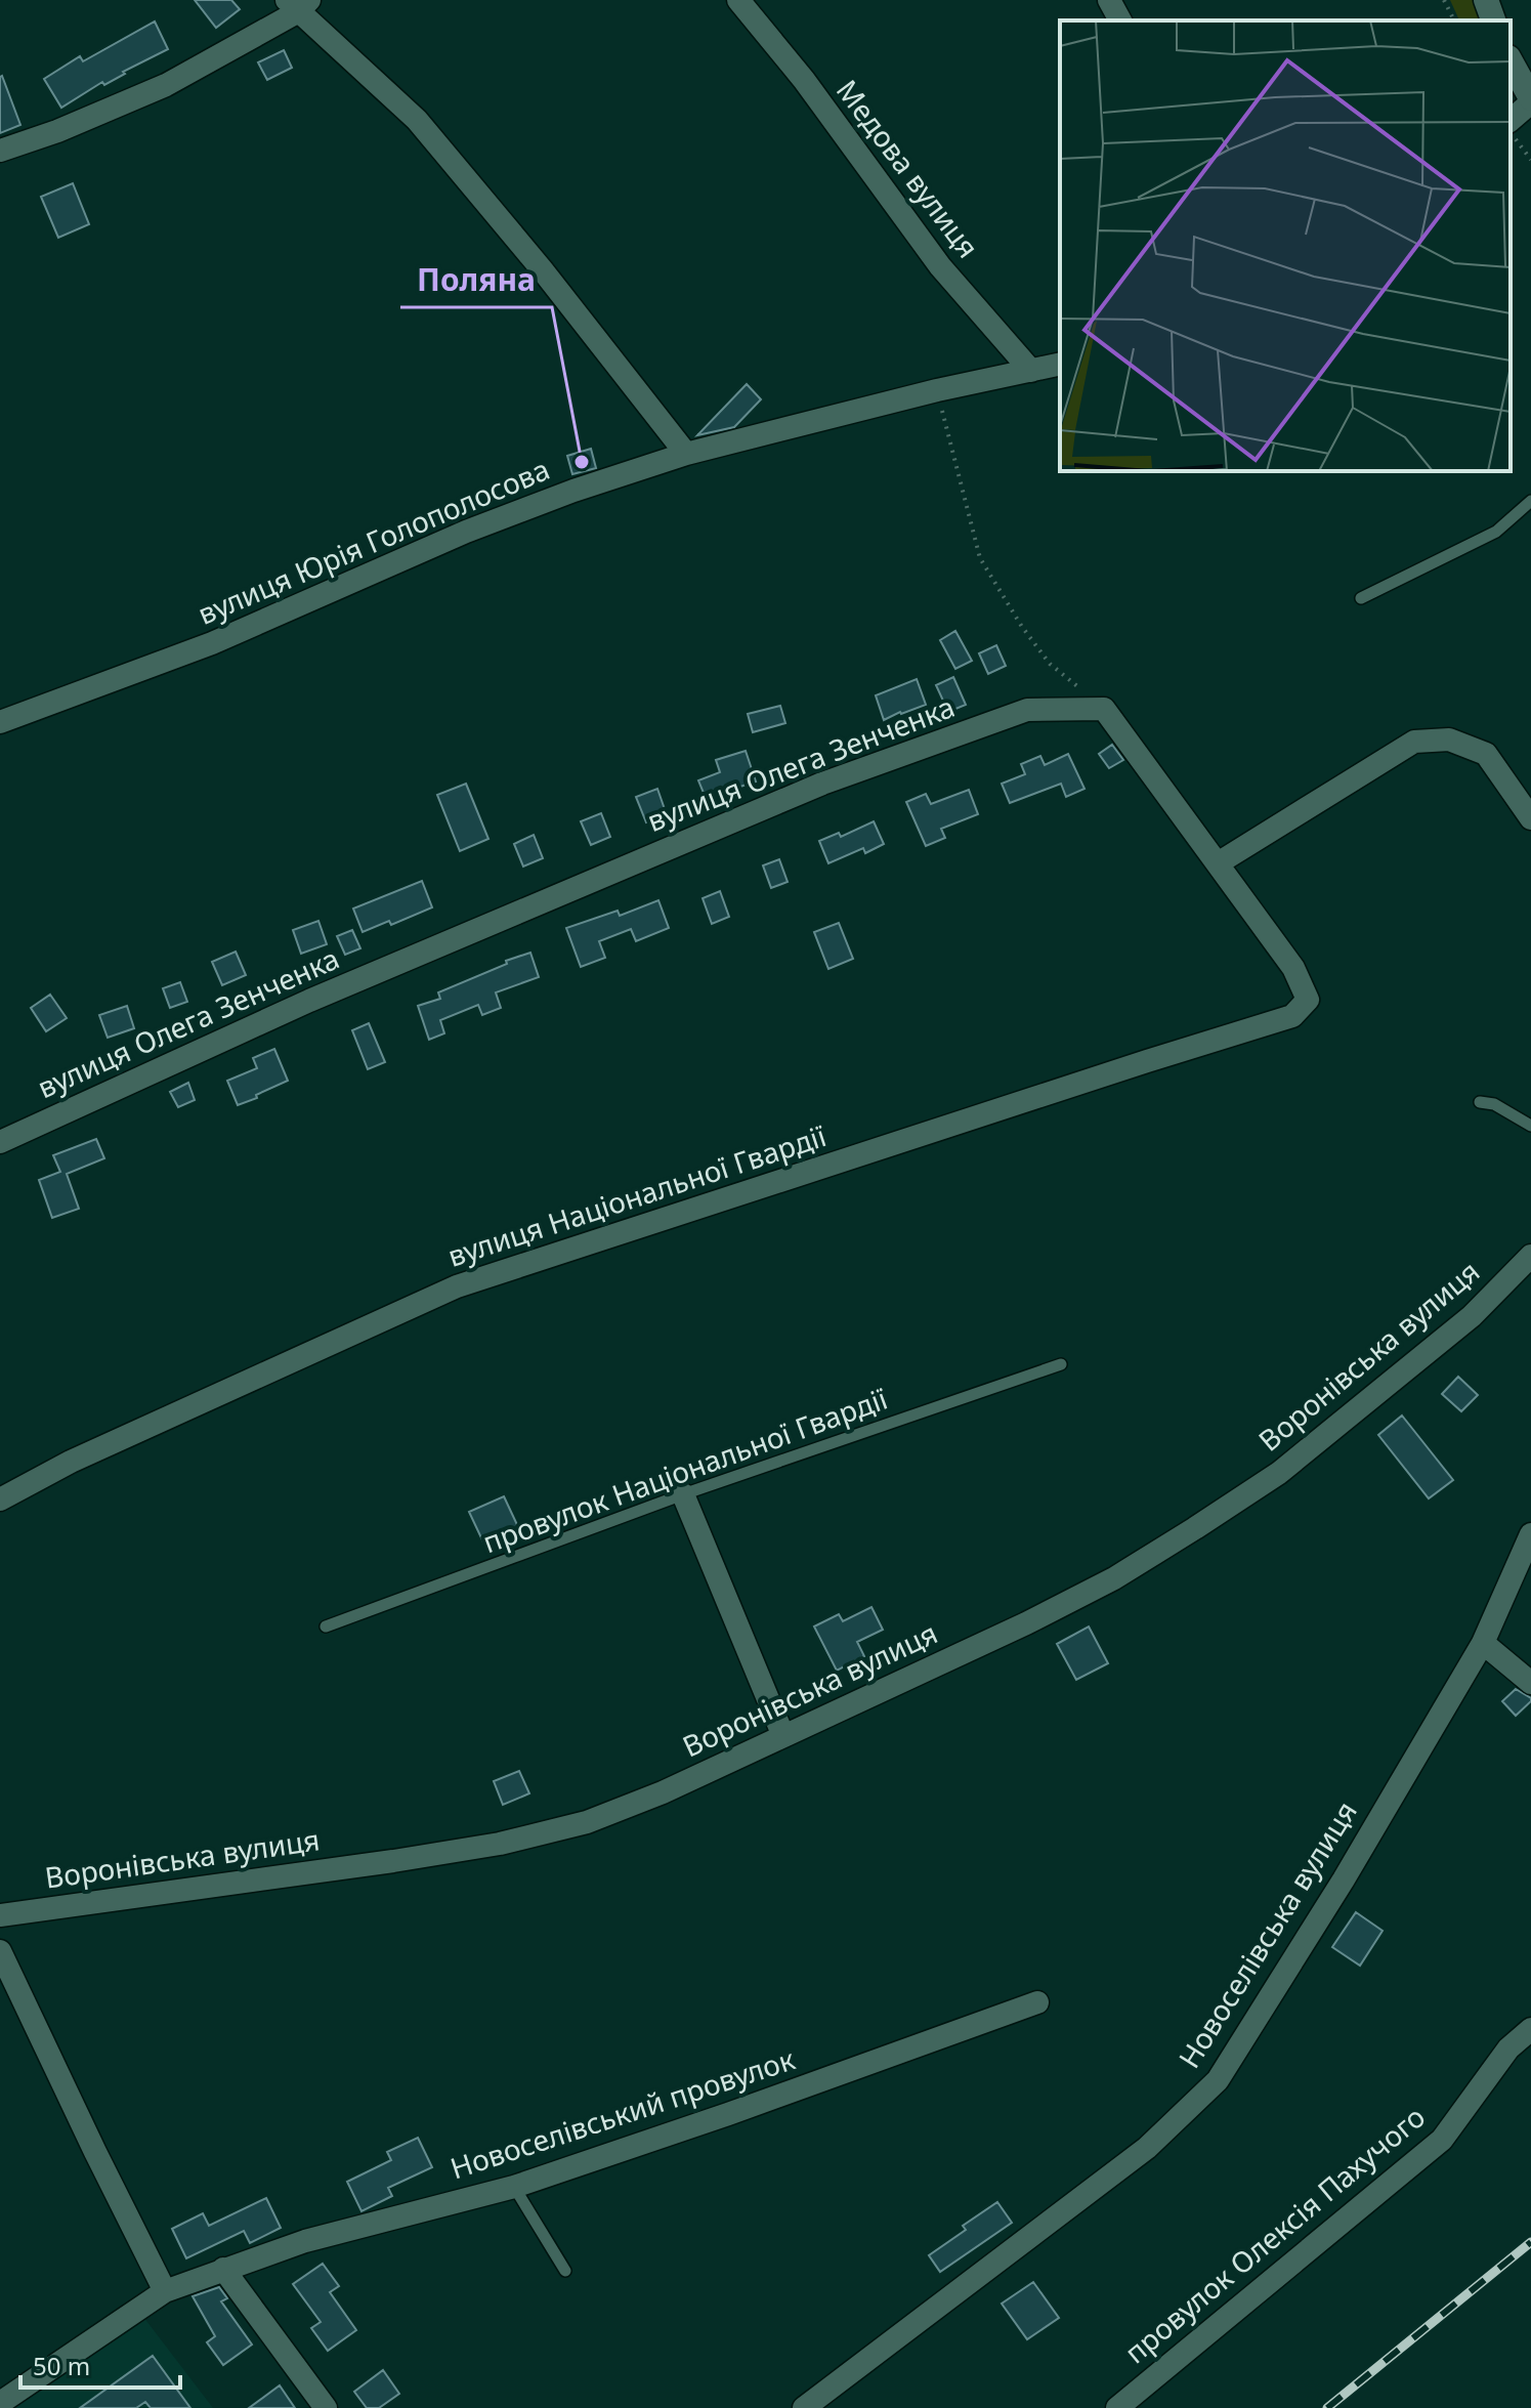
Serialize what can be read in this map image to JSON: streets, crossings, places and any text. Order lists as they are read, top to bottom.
{
  "streets": {
    "street": [
      "Медова вулиця",
      "вулиця Юрія Голополосова",
      "вулиця Олега Зенченка",
      "вулиця Національної Гвардії",
      "Воронівська вулиця",
      "Новоселівська вулиця",
      "Новоселівський провулок",
      "провулок Олексія Пахучого"
    ],
    "lane": ["провулок Національної Гвардії"]
  },
  "crossings": [
    ["Медова вулиця", "вулиця Юрія Голополосова"]
  ],
  "places": ["Поляна"],
  "scale_bar": "50 m"
}
